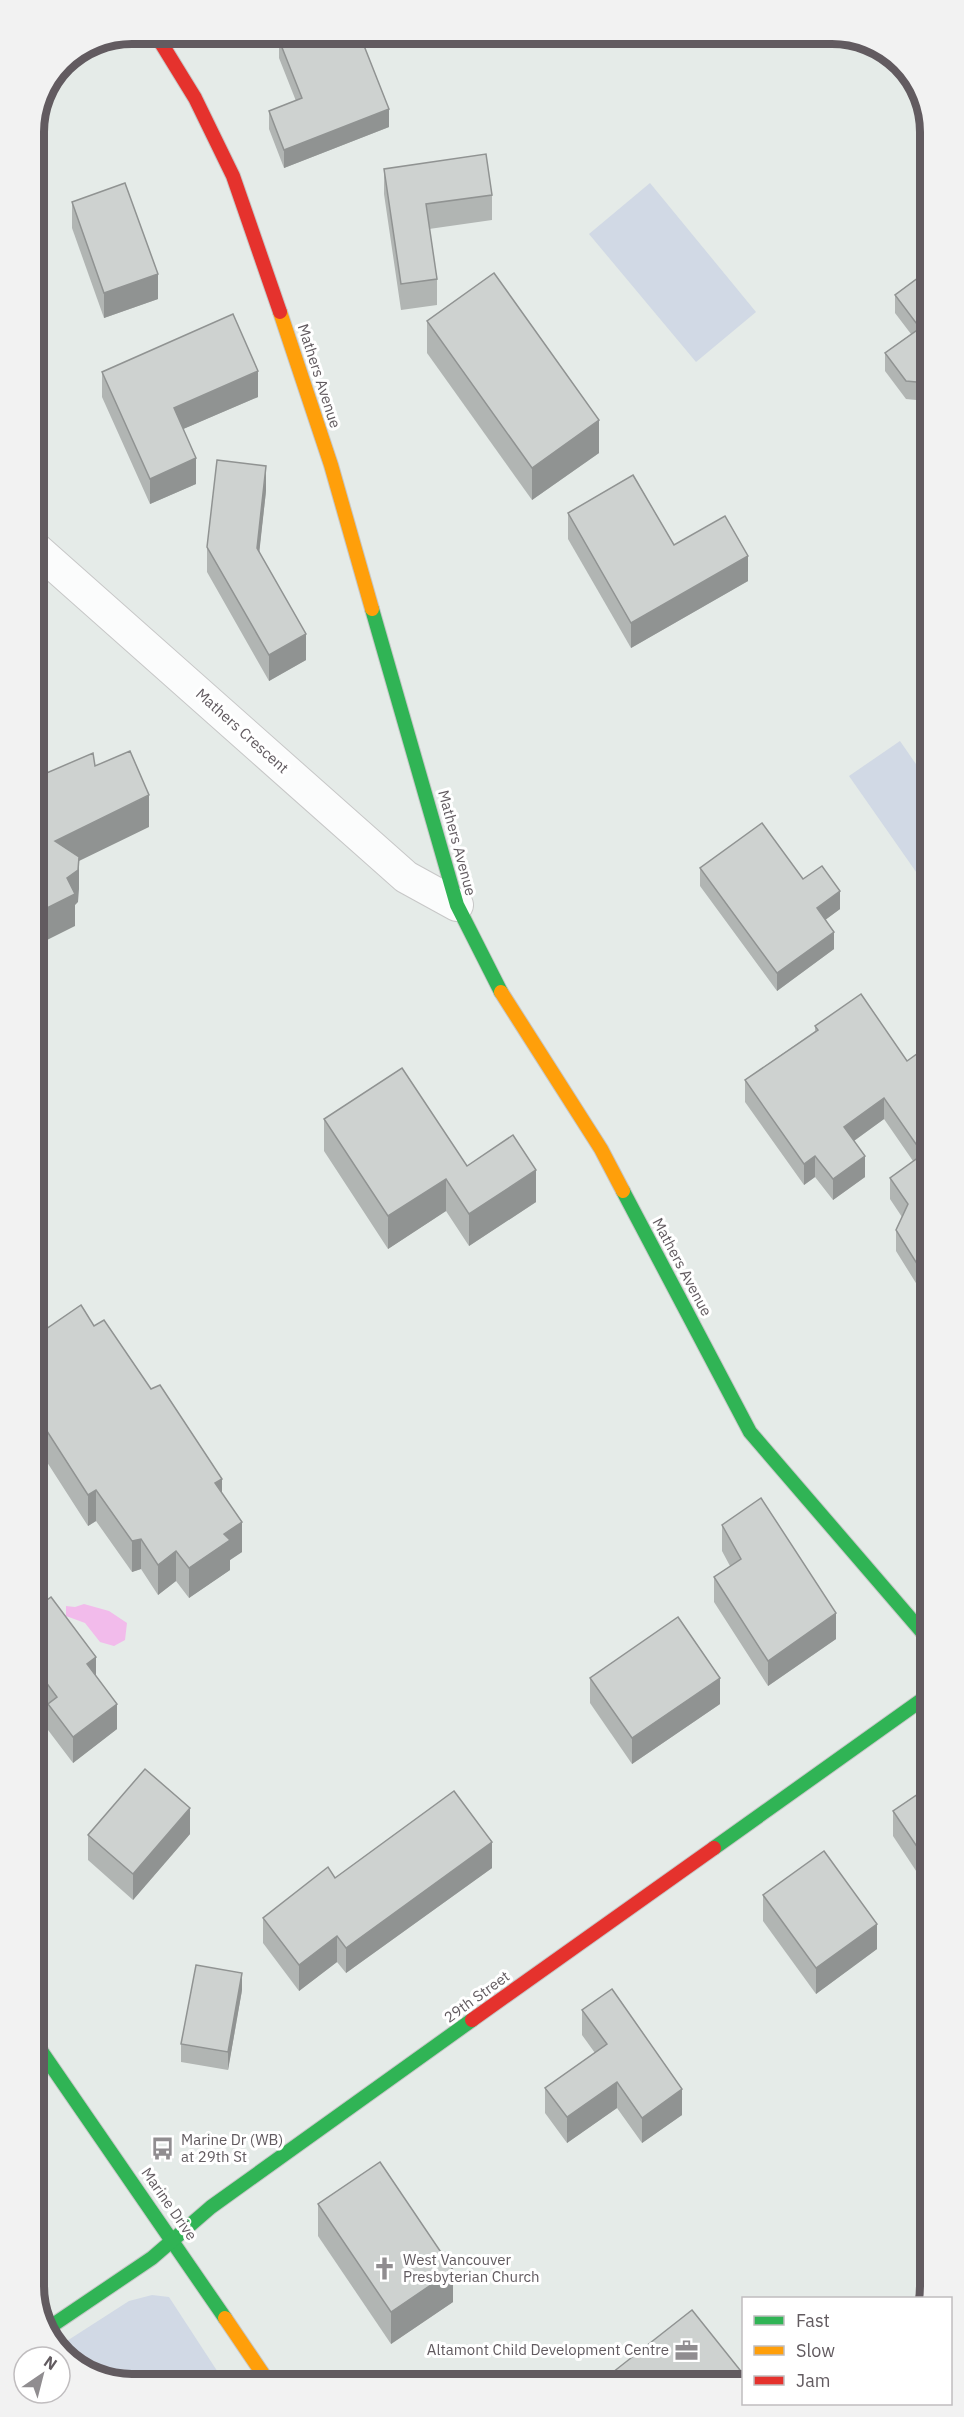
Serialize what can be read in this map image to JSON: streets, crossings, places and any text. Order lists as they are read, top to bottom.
{
  "streets": {
    "street": [
      "Mathers Avenue",
      "Mathers Crescent",
      "29th Street",
      "Marine Drive"
    ]
  },
  "crossings": [
    ["Mathers Avenue", "Mathers Crescent"],
    ["29th Street", "Marine Drive"]
  ],
  "places": {
    "bus stop": ["Marine Dr (WB) at 29th St"],
    "church": ["West Vancouver Presbyterian Church"],
    "office": ["Altamont Child Development Centre"]
  },
  "legend": ["Fast", "Slow", "Jam"],
  "north": "top right"
}
